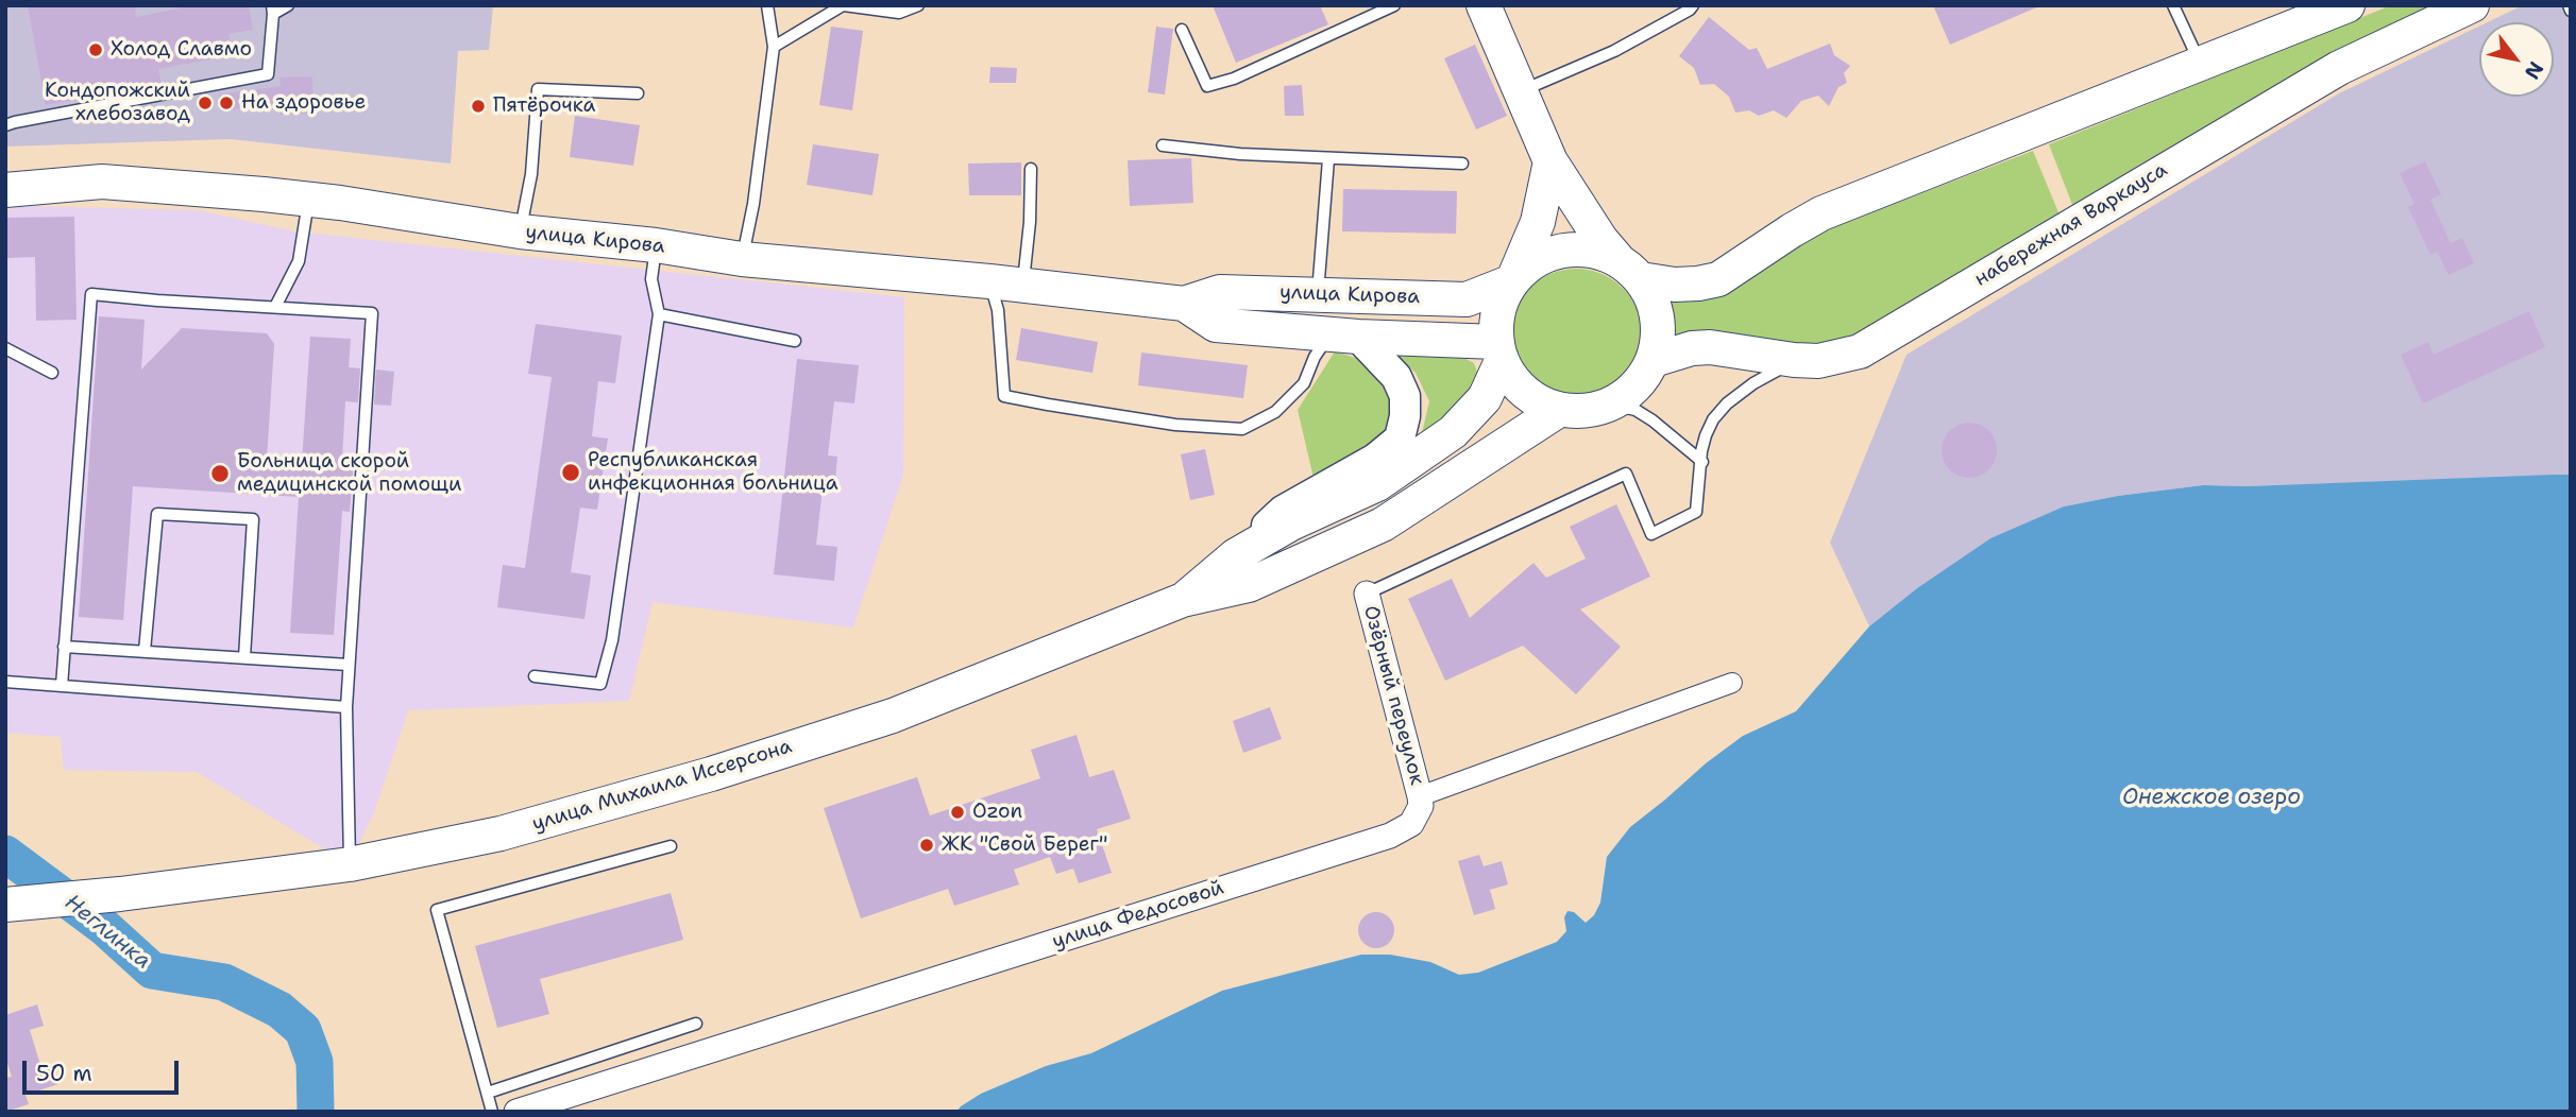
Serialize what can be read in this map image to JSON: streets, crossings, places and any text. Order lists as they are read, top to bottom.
{
  "streets": {
    "main road": ["набережная Варкауса", "улица Кирова", "улица Михаила Иссерсона"],
    "street": ["Озёрный переулок", "улица Федосовой"]
  },
  "crossings": [
    ["набережная Варкауса", "улица Кирова"],
    ["набережная Варкауса", "улица Михаила Иссерсона"],
    ["улица Кирова", "улица Михаила Иссерсона"],
    ["Озёрный переулок", "улица Федосовой"]
  ],
  "water": ["Онежское озеро", "Неглинка"],
  "places": [
    "Холод Славмо",
    "Кондопожский хлебозавод",
    "На здоровье",
    "Пятёрочка",
    "Республиканская инфекционная больница",
    "Больница скорой медицинской помощи",
    "Ozon",
    "ЖК \"Свой Берег\""
  ],
  "scale_bar": "50 m",
  "north": "bottom right"
}
